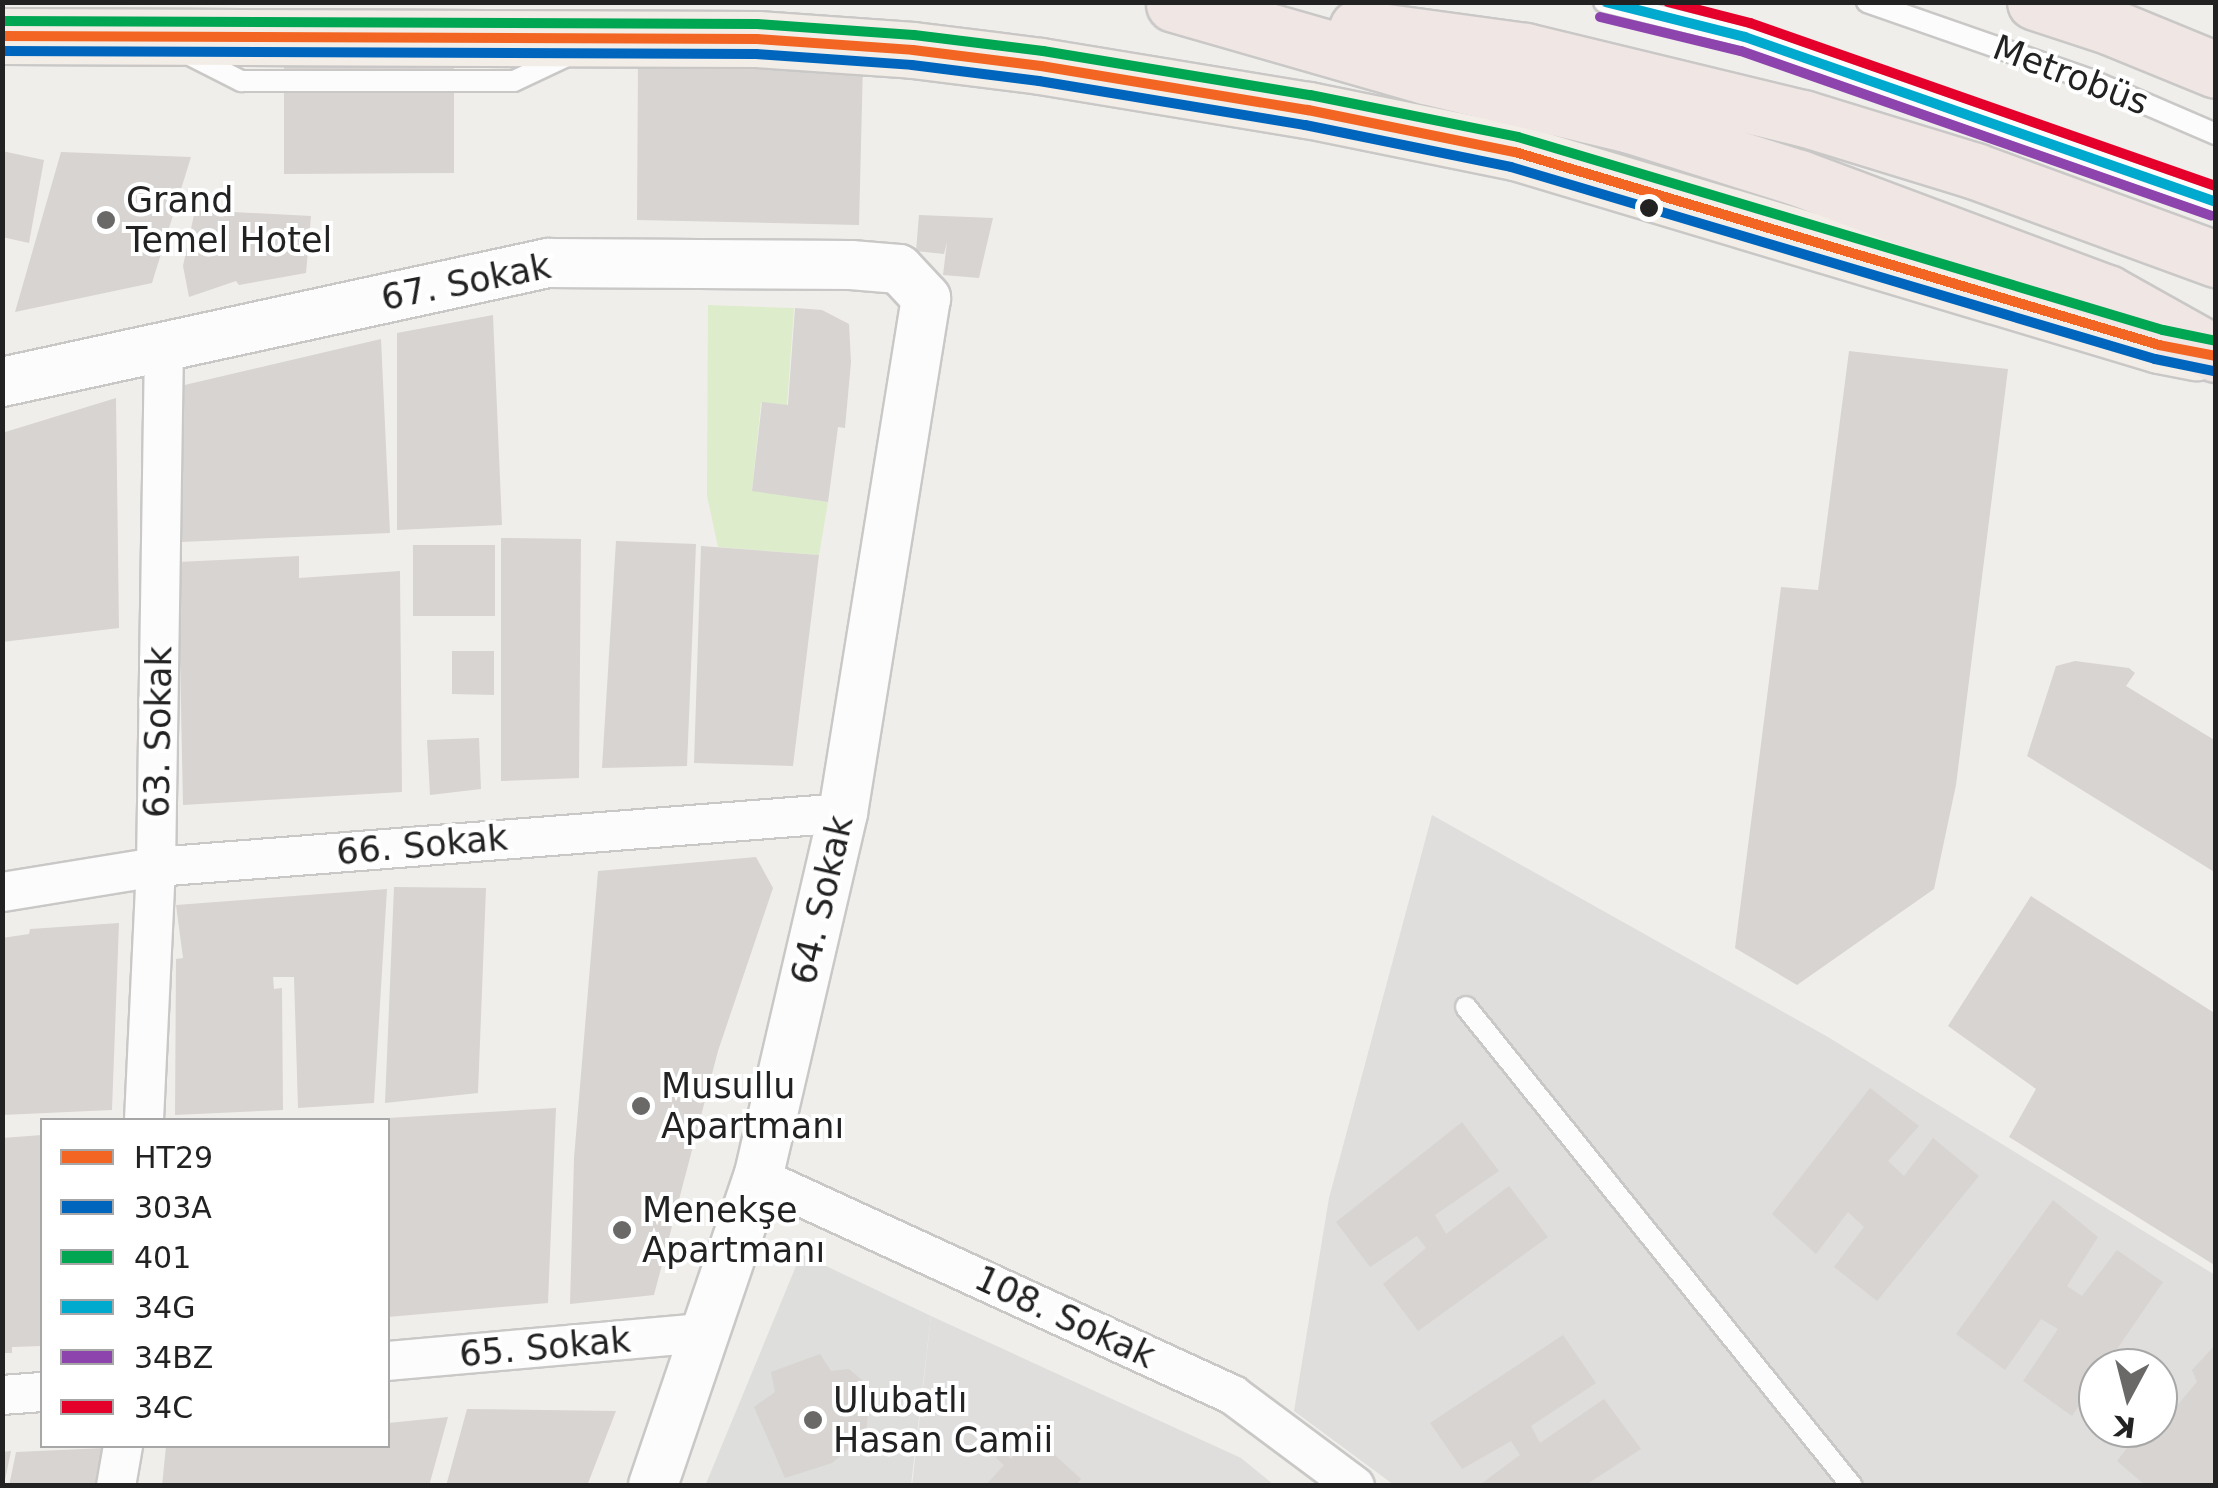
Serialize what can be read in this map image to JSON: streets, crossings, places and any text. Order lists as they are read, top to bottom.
{
  "streets": {
    "street": [
      "67. Sokak",
      "63. Sokak",
      "66. Sokak",
      "64. Sokak",
      "108. Sokak",
      "65. Sokak"
    ],
    "lane": ["Metrobüs"]
  },
  "crossings": [
    ["67. Sokak", "63. Sokak"],
    ["67. Sokak", "64. Sokak"],
    ["63. Sokak", "66. Sokak"],
    ["66. Sokak", "64. Sokak"],
    ["64. Sokak", "108. Sokak"],
    ["64. Sokak", "65. Sokak"]
  ],
  "places": [
    "Grand Temel Hotel",
    "Musullu Apartmanı",
    "Menekşe Apartmanı",
    "Ulubatlı Hasan Camii"
  ],
  "lines": [
    "transit line 34G",
    "transit line 34C",
    "transit line 34BZ",
    "transit line 401",
    "transit line HT29",
    "transit line 303A"
  ],
  "legend": [
    "HT29",
    "303A",
    "401",
    "34G",
    "34BZ",
    "34C"
  ],
  "north": "bottom"
}
